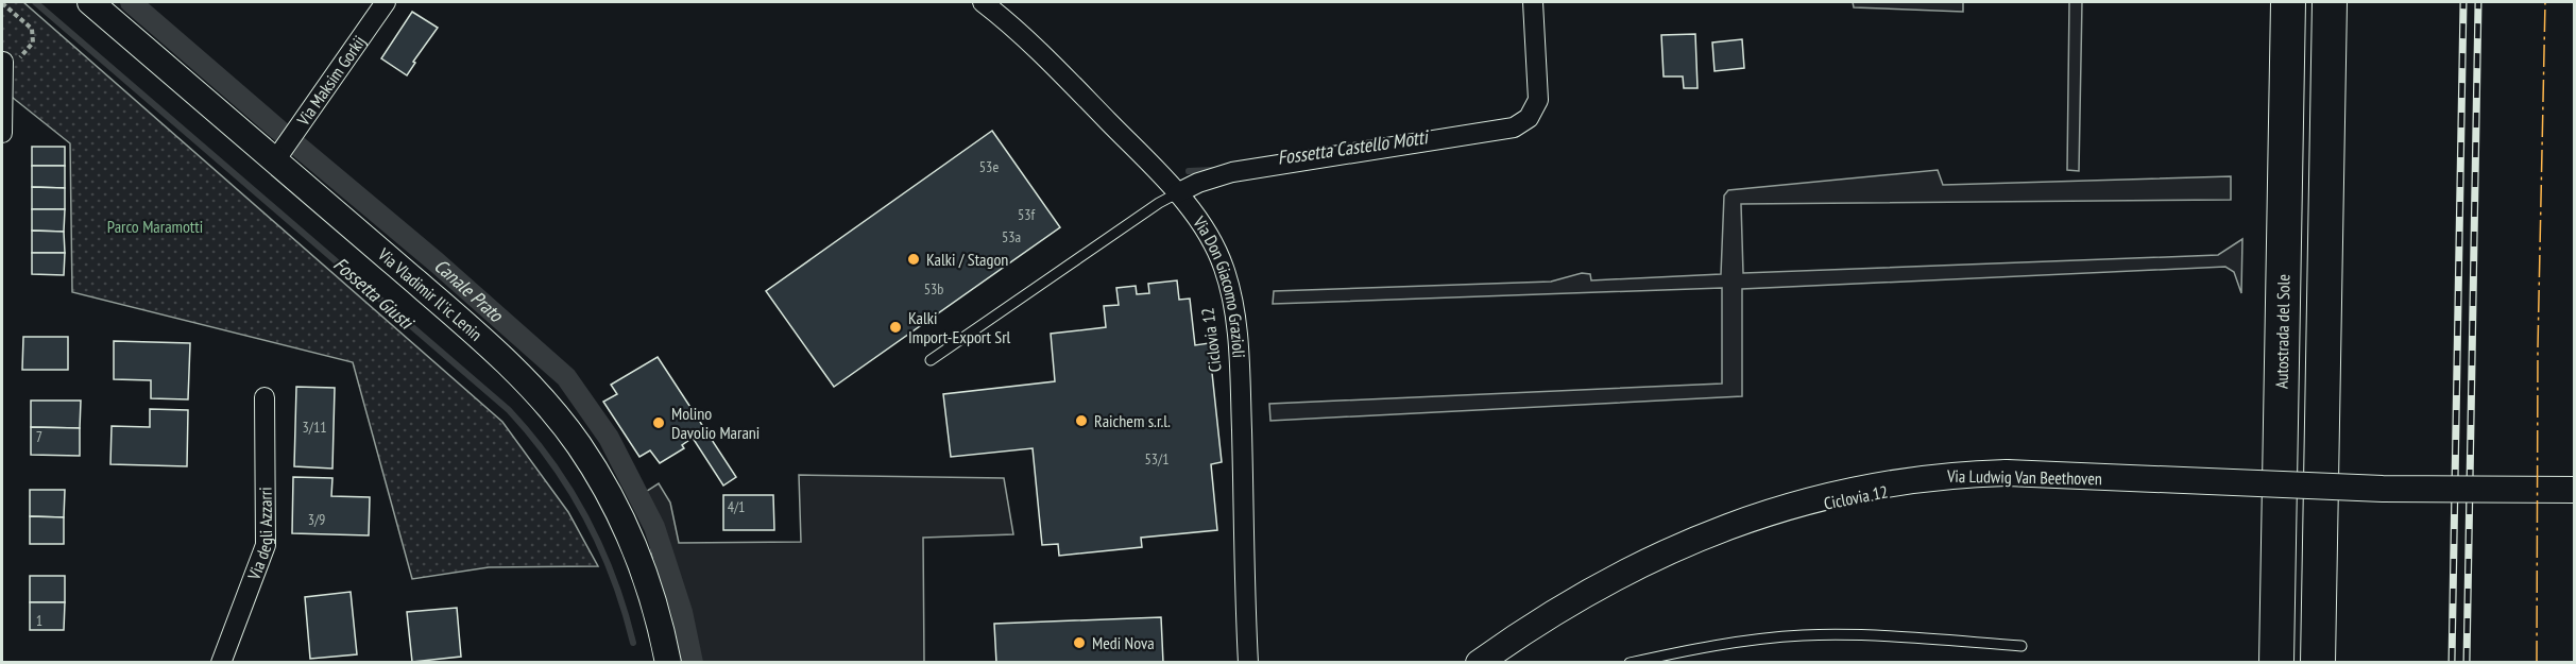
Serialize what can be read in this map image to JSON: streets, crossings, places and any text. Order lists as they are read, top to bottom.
{
  "streets": {
    "highway": ["Autostrada del Sole"],
    "street": [
      "Via Maksim Gorkij",
      "Via Don Giacomo Grazioli",
      "Via Vladimir Il'ic Lenin",
      "Via Ludwig Van Beethoven",
      "Via degli Azzarri"
    ]
  },
  "crossings": [
    ["Via Maksim Gorkij", "Via Vladimir Il'ic Lenin"]
  ],
  "water": ["Fossetta Castello Motti", "Canale Prato", "Fossetta Giusti"],
  "parks": ["Parco Maramotti"],
  "places": [
    "Kalki / Stagon",
    "Kalki Import-Export Srl",
    "Raichem s.r.l.",
    "Molino Davolio Marani",
    "Medi Nova"
  ],
  "house_numbers": [
    "53e",
    "53f",
    "53a",
    "53b",
    "3/11",
    "7",
    "53/1",
    "4/1",
    "3/9",
    "1"
  ]
}
